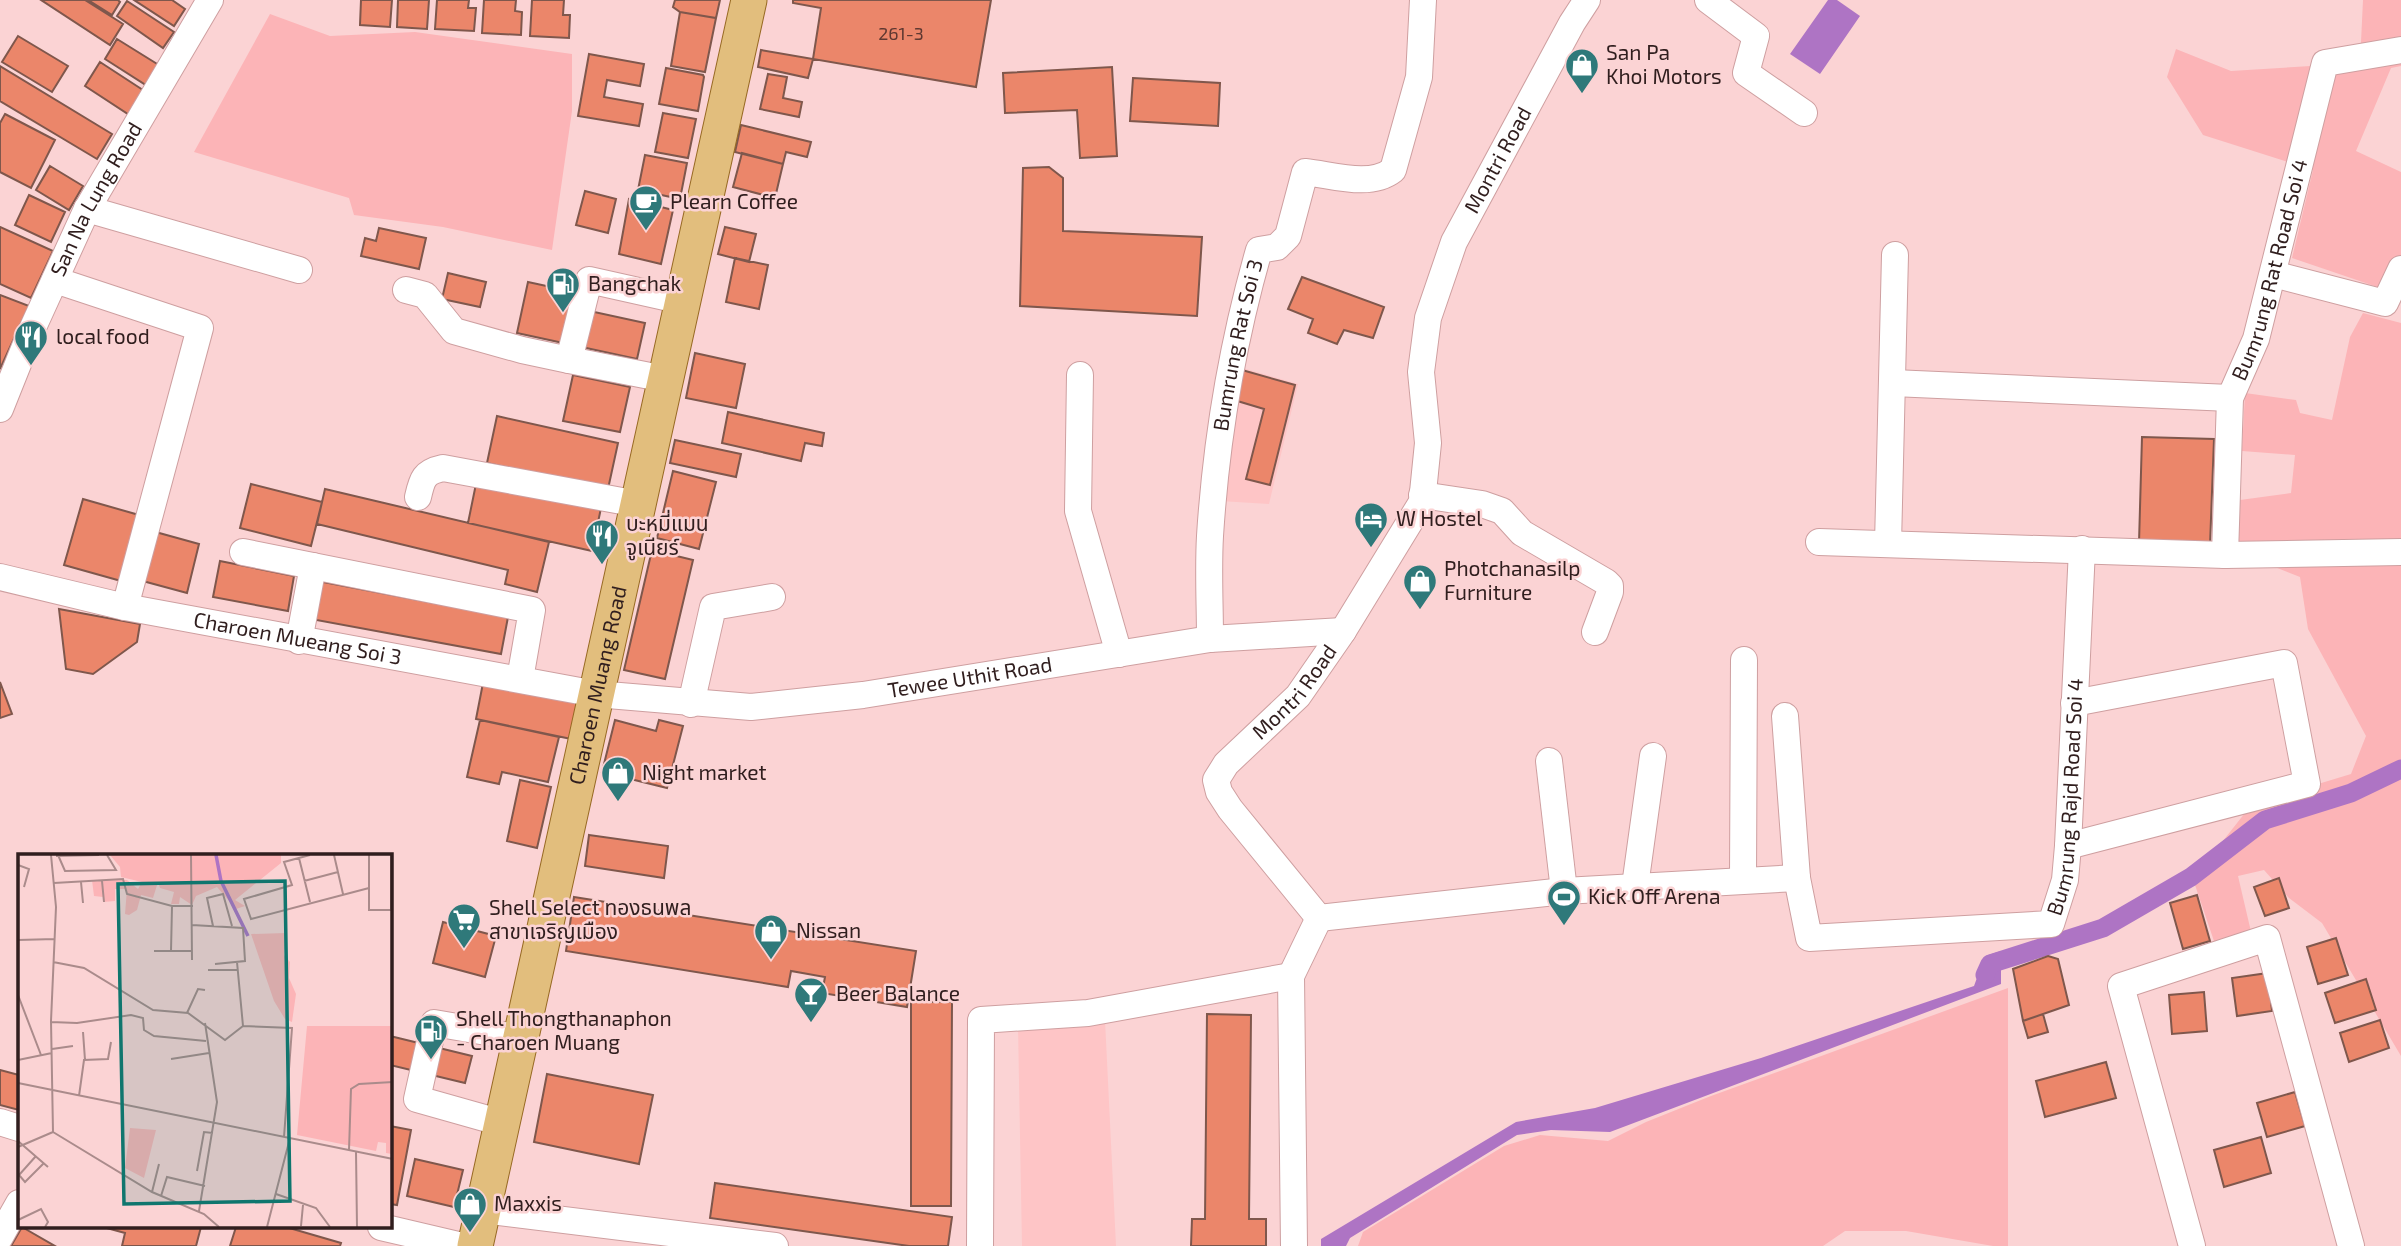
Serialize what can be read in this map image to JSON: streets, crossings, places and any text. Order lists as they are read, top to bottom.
{
  "streets": {
    "main road": ["Charoen Muang Road"],
    "street": [
      "Montri Road",
      "San Na Lung Road",
      "Bumrung Rat Road Soi 4",
      "Bumrung Rat Soi 3",
      "Charoen Mueang Soi 3",
      "Tewee Uthit Road",
      "Bumrung Rajd Road Soi 4"
    ]
  },
  "crossings": [
    ["Montri Road", "Tewee Uthit Road"],
    ["Bumrung Rat Soi 3", "Tewee Uthit Road"],
    ["Charoen Mueang Soi 3", "Tewee Uthit Road"],
    ["Charoen Mueang Soi 3", "Charoen Muang Road"],
    ["Tewee Uthit Road", "Charoen Muang Road"]
  ],
  "places": {
    "shop": [
      "San Pa Khoi Motors",
      "Photchanasilp Furniture",
      "Night market",
      "Nissan",
      "Maxxis"
    ],
    "cafe": ["Plearn Coffee"],
    "fuel station": ["Bangchak", "Shell Thongthanaphon - Charoen Muang"],
    "restaurant": ["local food", "บะหมี่แมน จูเนียร์"],
    "hotel": ["W Hostel"],
    "sports": ["Kick Off Arena"],
    "supermarket": ["Shell Select ทองธนพล สาขาเจริญเมือง"],
    "bar": ["Beer Balance"]
  },
  "house_numbers": ["261-3"]
}
